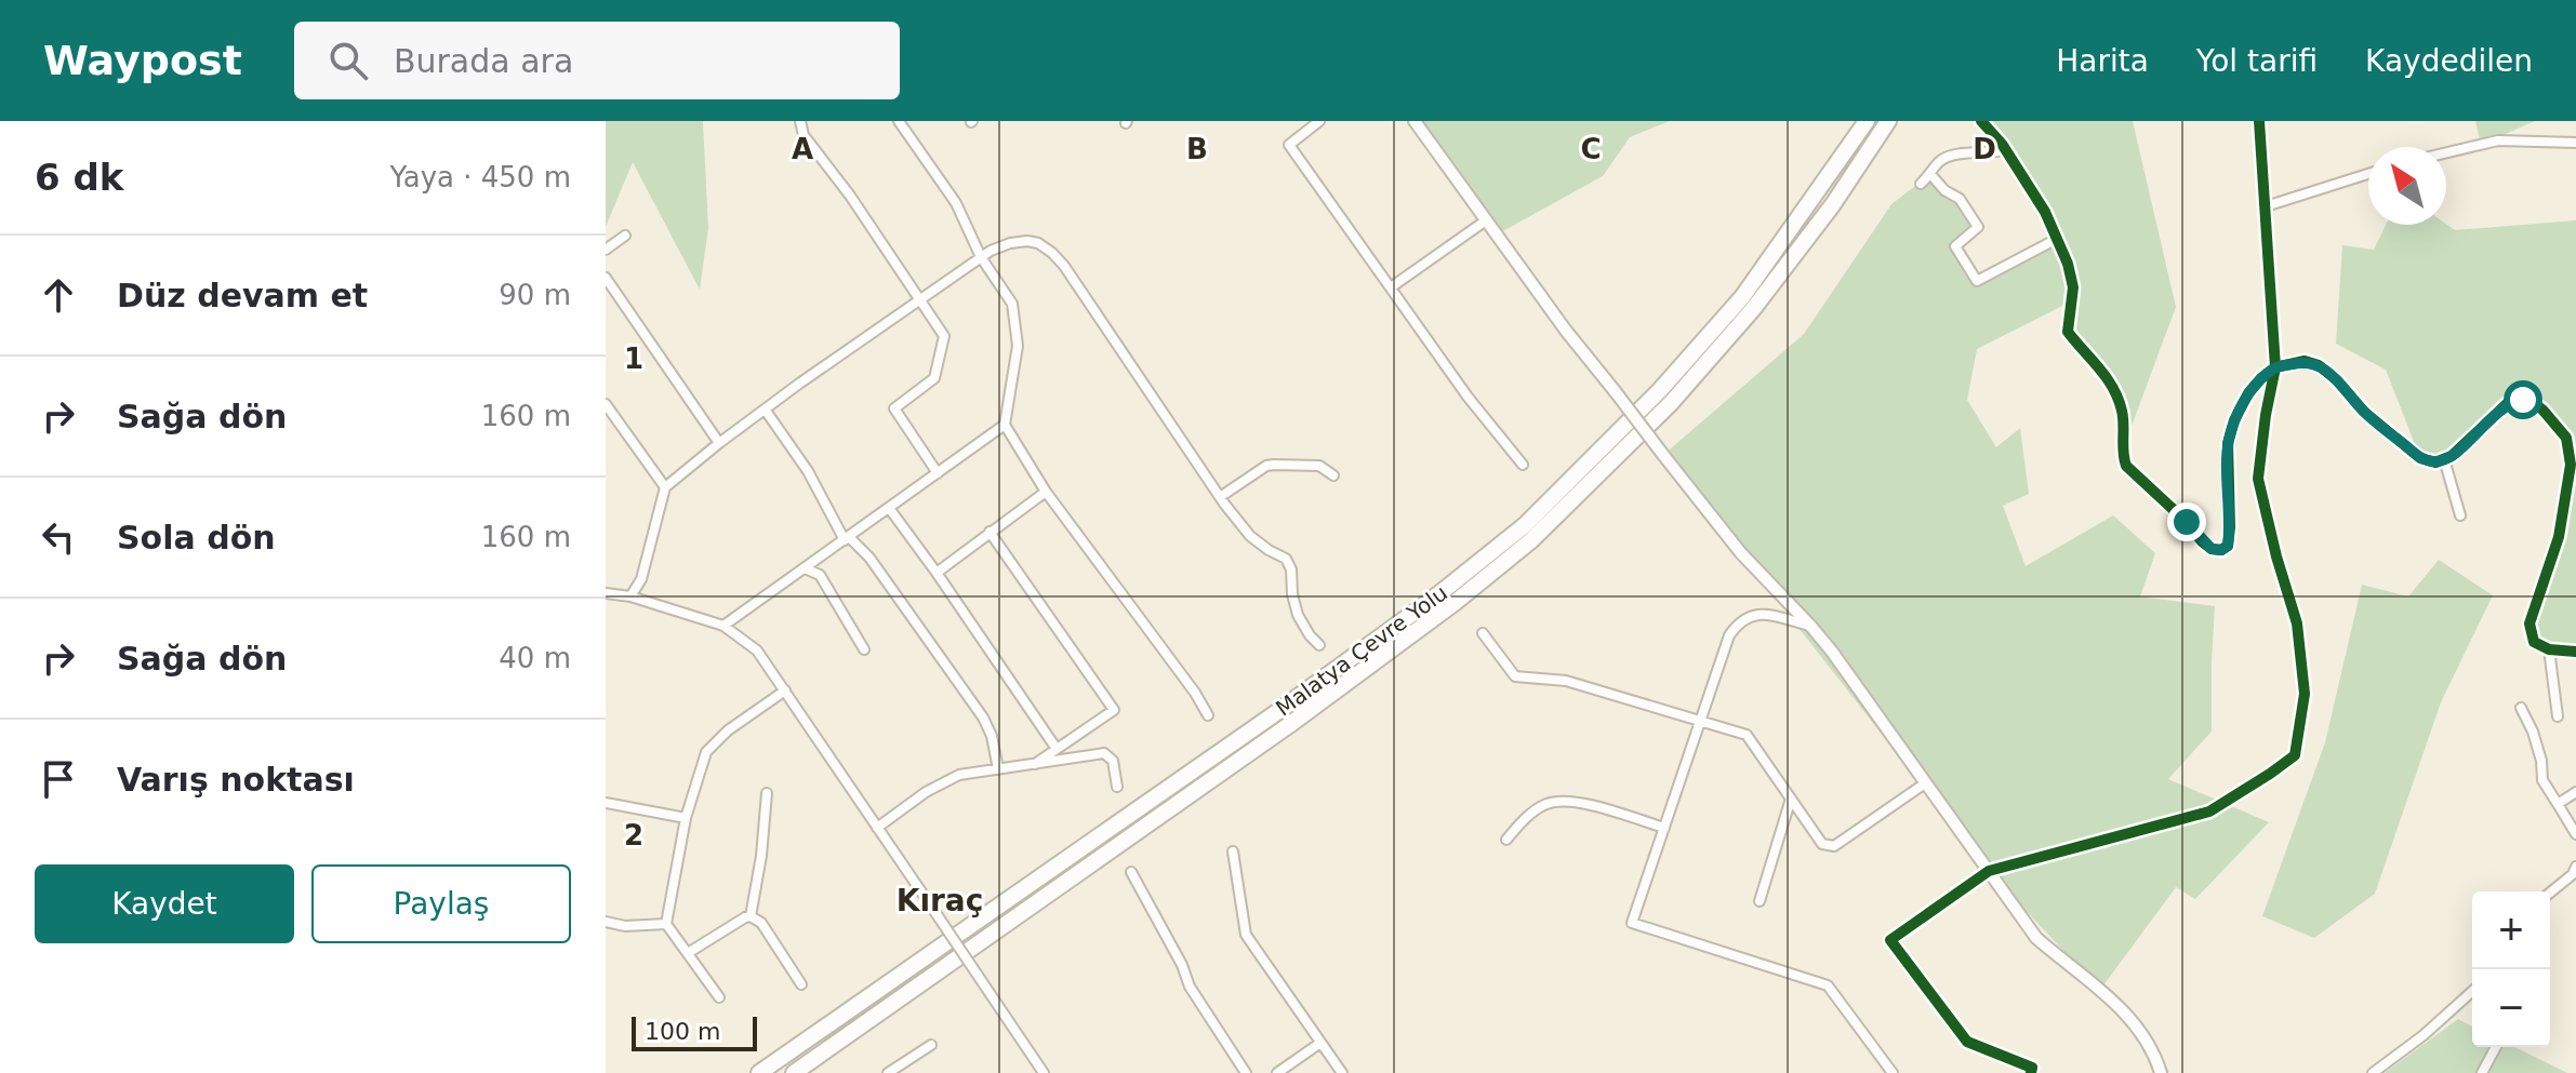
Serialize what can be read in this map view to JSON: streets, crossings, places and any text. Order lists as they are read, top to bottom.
{
  "streets": {
    "highway": ["Malatya Çevre Yolu"]
  },
  "districts": ["Kıraç"],
  "scale_bar": "100 m",
  "north": "top left",
  "page": {
    "header": "Waypost",
    "search": "Burada ara",
    "nav": ["Harita", "Yol tarifi", "Kaydedilen"],
    "heading": ["6 dk", "Yaya · 450 m"],
    "list": [
      ["Düz devam et", "90 m"],
      ["Sağa dön", "160 m"],
      ["Sola dön", "160 m"],
      ["Sağa dön", "40 m"],
      "Varış noktası"
    ],
    "buttons": ["Kaydet", "Paylaş"],
    "map_buttons": ["+", "−"],
    "scale": "100 m"
  },
  "grid": {
    "columns": [
      "A",
      "B",
      "C",
      "D"
    ],
    "rows": ["1", "2"]
  }
}
